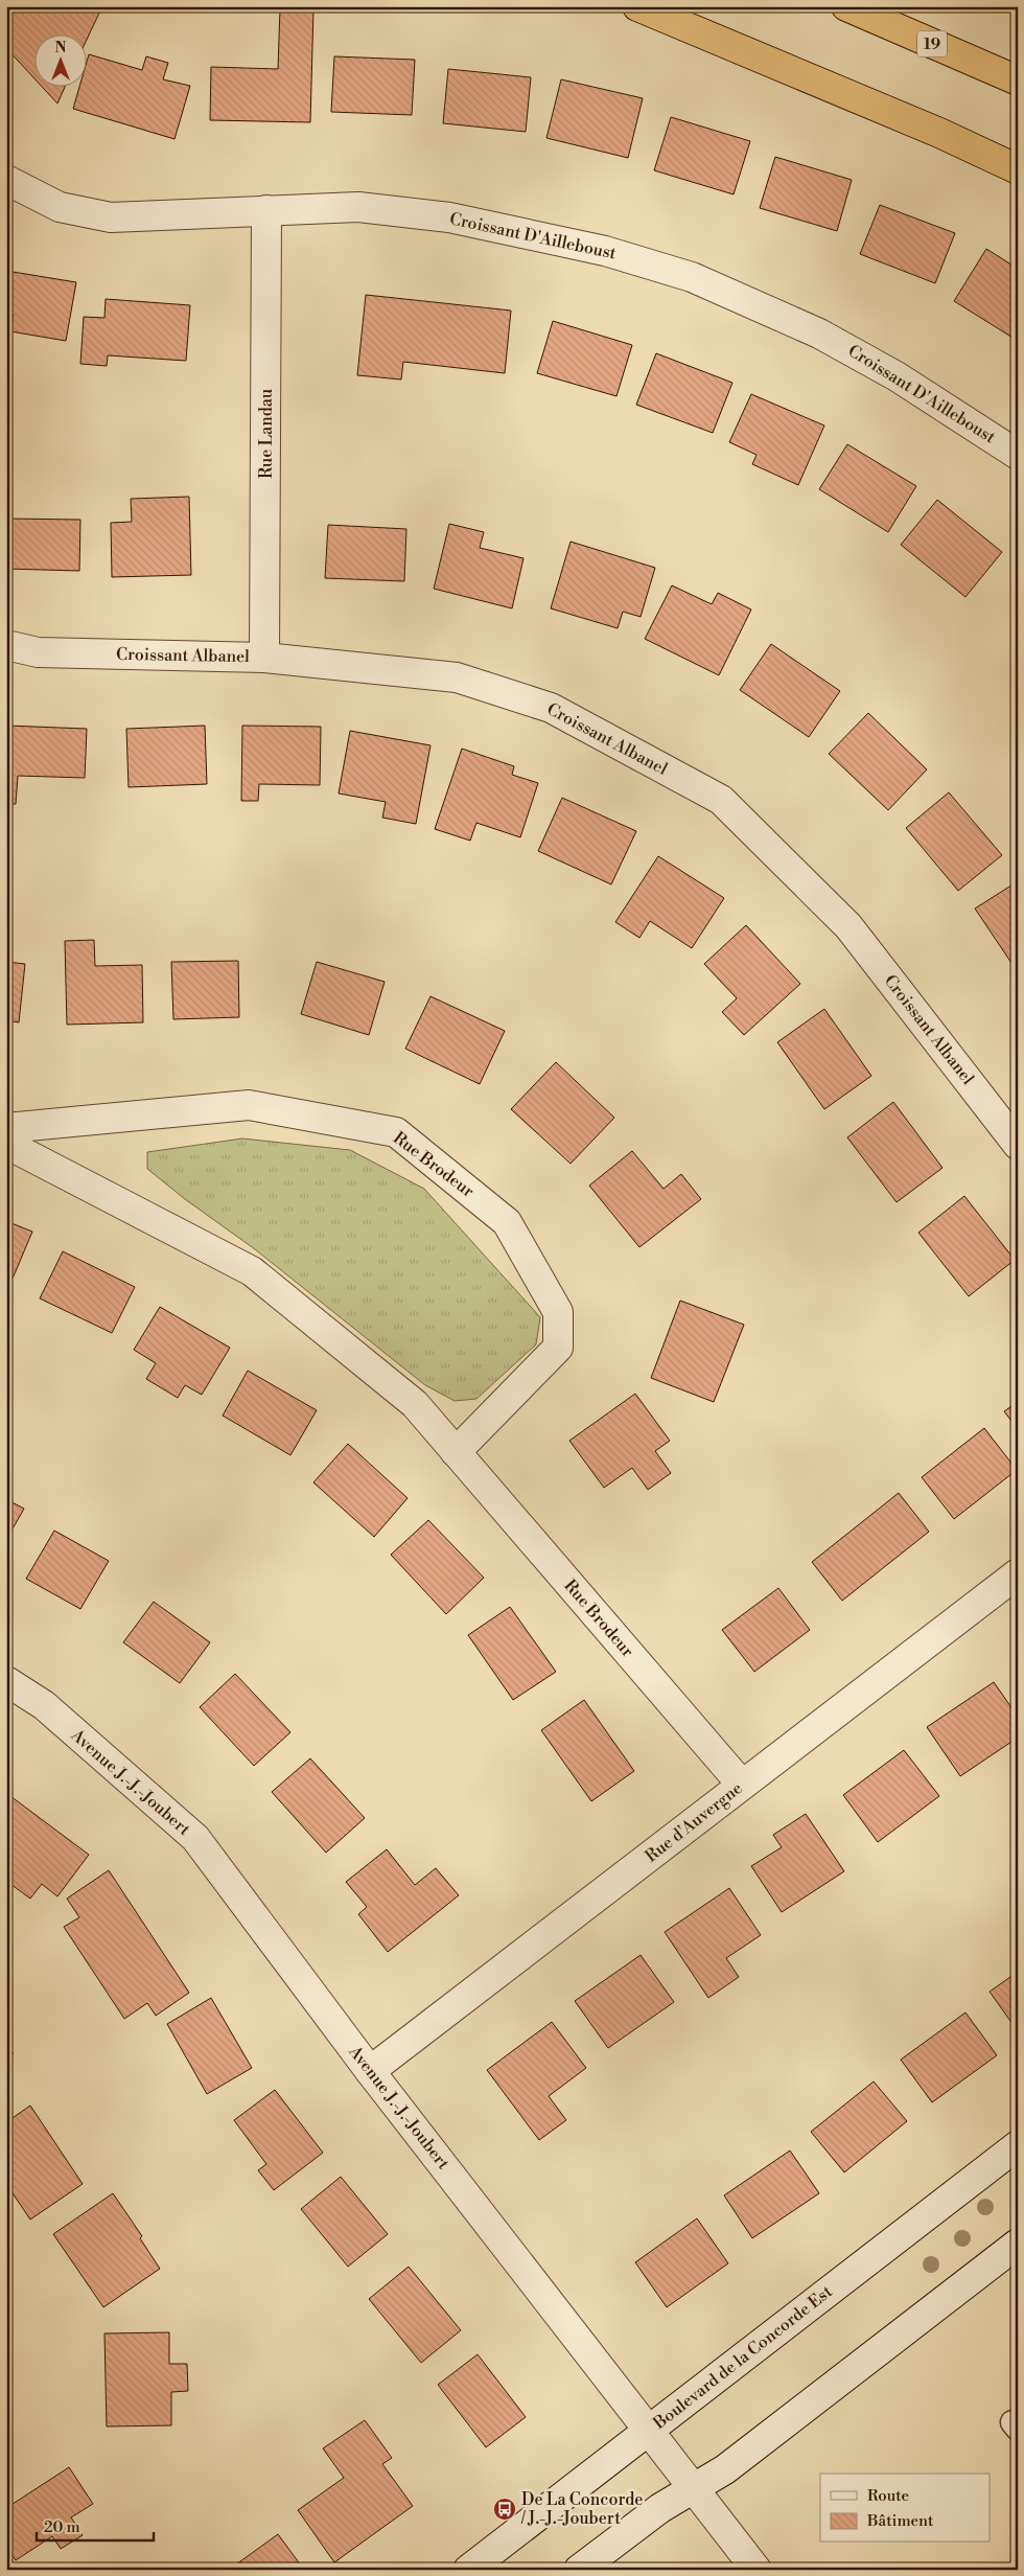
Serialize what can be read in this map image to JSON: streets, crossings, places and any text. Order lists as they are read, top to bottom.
{
  "streets": {
    "highway": ["19"],
    "street": [
      "Croissant D'Ailleboust",
      "Rue Landau",
      "Croissant Albanel",
      "Rue Brodeur",
      "Avenue J.-J.-Joubert",
      "Rue d'Auvergne",
      "Boulevard de la Concorde Est"
    ]
  },
  "crossings": [
    ["Croissant D'Ailleboust", "Rue Landau"],
    ["Rue Landau", "Croissant Albanel"],
    ["Rue Brodeur", "Rue d'Auvergne"],
    ["Avenue J.-J.-Joubert", "Rue d'Auvergne"],
    ["Avenue J.-J.-Joubert", "Boulevard de la Concorde Est"]
  ],
  "places": {
    "bus stop": ["De La Concorde / J.-J.-Joubert"]
  },
  "legend": ["Route", "Bâtiment"],
  "scale_bar": "20 m",
  "north": "top"
}
